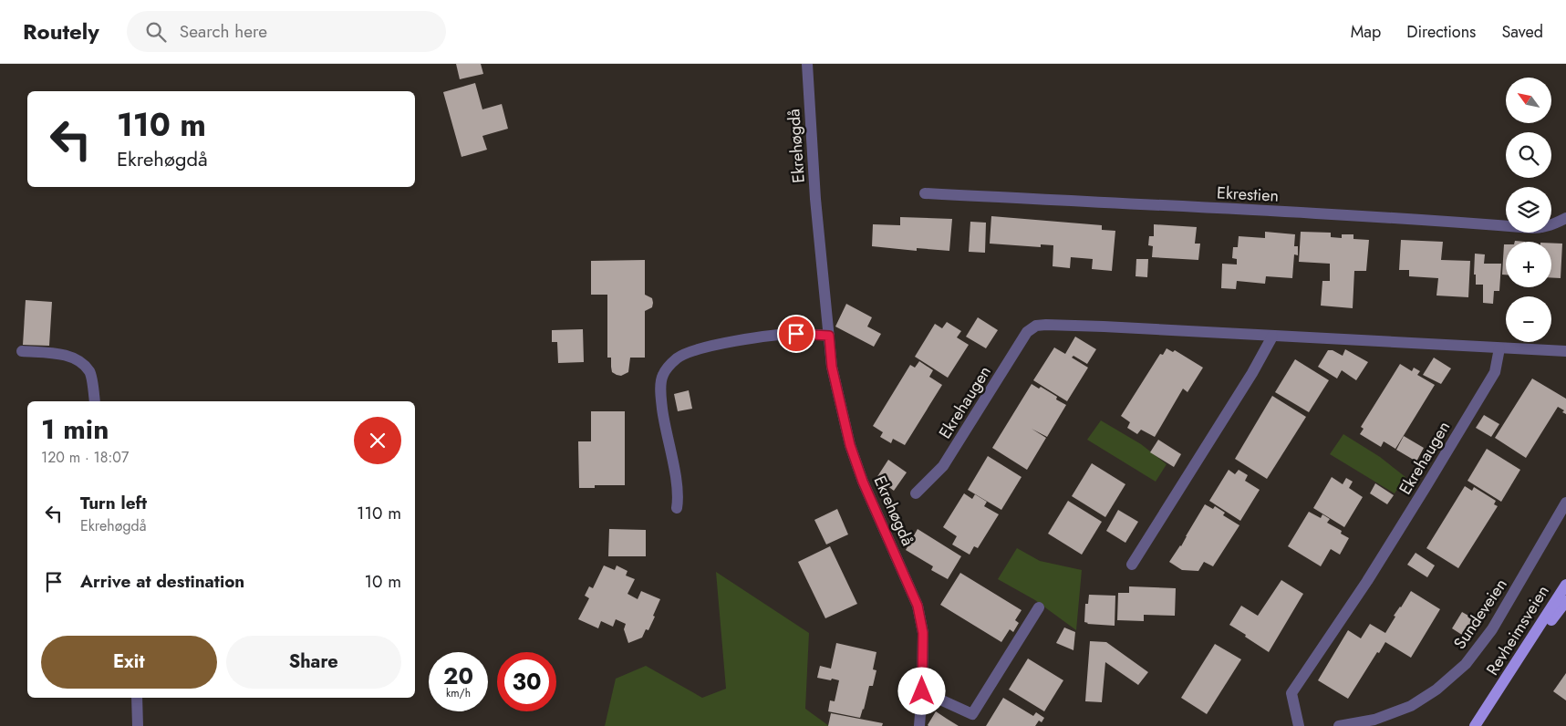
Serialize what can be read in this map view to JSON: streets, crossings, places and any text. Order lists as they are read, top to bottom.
{
  "streets": {
    "main road": ["Revheimsveien"],
    "street": [
      "Ekrehøgdå",
      "Ekrestien",
      "Ekrehaugen",
      "Sundeveien"
    ]
  },
  "north": "top left",
  "page": {
    "header": "Routely",
    "search": "Search here",
    "nav": ["Map", "Directions", "Saved"],
    "map_buttons": ["+", "−"],
    "turn": ["110 m", "Ekrehøgdå"],
    "heading": ["1 min", "120 m · 18:07"],
    "list": [
      {
        "name": "Turn left",
        "note": "Ekrehøgdå",
        "value": "110 m"
      },
      {
        "name": "Arrive at destination",
        "value": "10 m"
      }
    ],
    "buttons": ["Exit", "Share"],
    "speed": "20 km/h",
    "limit": "30"
  }
}
